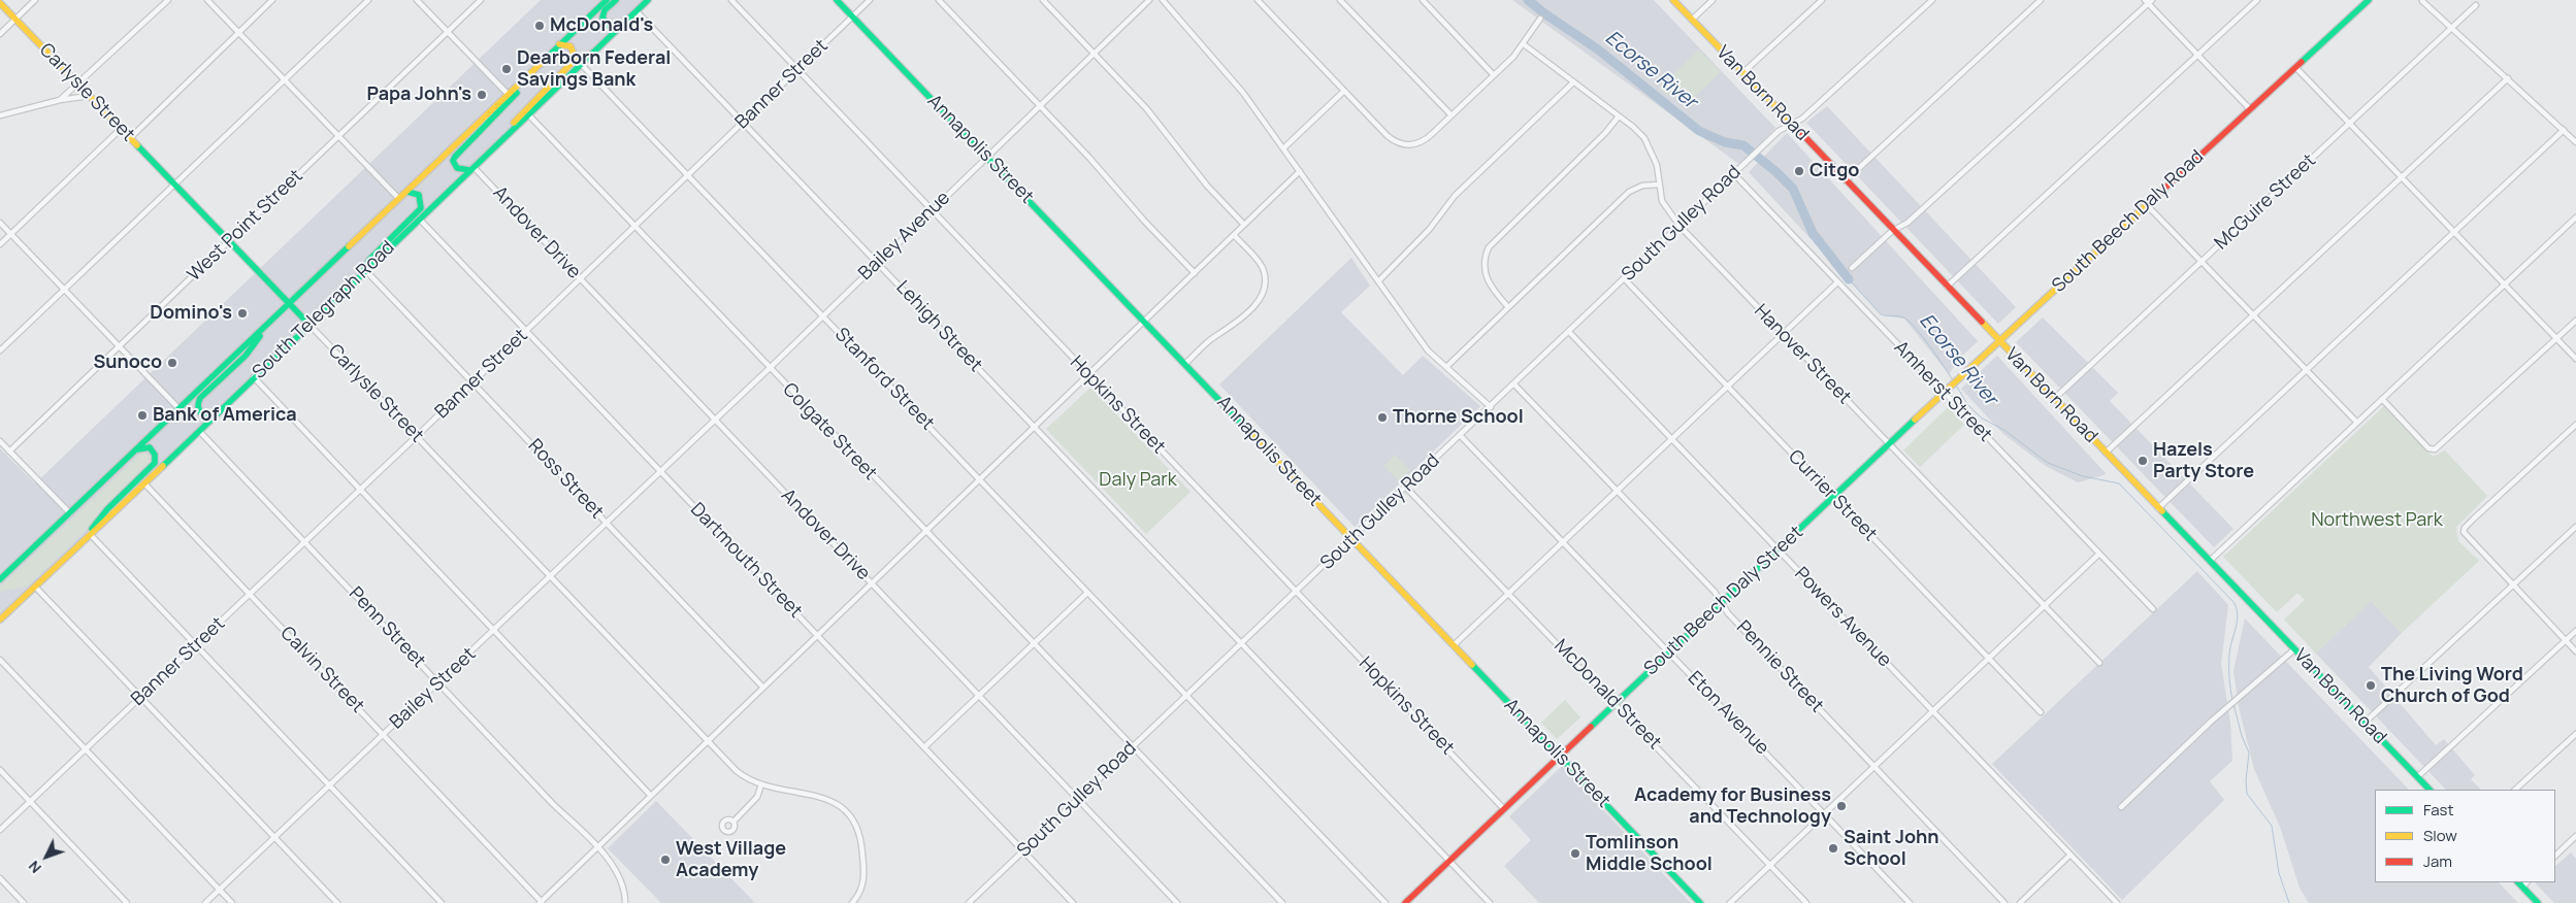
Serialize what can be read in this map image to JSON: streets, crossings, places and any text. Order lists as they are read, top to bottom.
{
  "streets": {
    "main road": [
      "Carlysle Street",
      "Van Born Road",
      "Annapolis Street",
      "South Beech Daly Road",
      "South Telegraph Road",
      "South Beech Daly Street"
    ],
    "street": [
      "Banner Street",
      "McGuire Street",
      "South Gulley Road",
      "West Point Street",
      "Andover Drive",
      "Bailey Avenue",
      "Lehigh Street",
      "Hanover Street",
      "Stanford Street",
      "Amherst Street",
      "Hopkins Street",
      "Colgate Street",
      "Ross Street",
      "Currier Street",
      "Dartmouth Street",
      "Powers Avenue",
      "Penn Street",
      "Pennie Street",
      "Calvin Street",
      "Bailey Street",
      "McDonald Street",
      "Eton Avenue"
    ]
  },
  "crossings": [
    ["Banner Street", "Carlysle Street"],
    ["Banner Street", "Annapolis Street"],
    ["Banner Street", "Andover Drive"],
    ["Banner Street", "Lehigh Street"],
    ["Banner Street", "Stanford Street"],
    ["Banner Street", "Hopkins Street"],
    ["Banner Street", "Colgate Street"],
    ["Banner Street", "Ross Street"],
    ["Banner Street", "Dartmouth Street"],
    ["Banner Street", "Penn Street"],
    ["Banner Street", "Calvin Street"],
    ["Carlysle Street", "West Point Street"],
    ["Carlysle Street", "South Telegraph Road"],
    ["Carlysle Street", "Bailey Street"],
    ["Van Born Road", "McGuire Street"],
    ["Van Born Road", "South Beech Daly Road"],
    ["Van Born Road", "South Gulley Road"],
    ["Annapolis Street", "South Gulley Road"],
    ["Annapolis Street", "Bailey Avenue"],
    ["Annapolis Street", "South Beech Daly Street"],
    ["South Beech Daly Road", "Hanover Street"],
    ["South Beech Daly Road", "Amherst Street"],
    ["South Beech Daly Road", "South Beech Daly Street"],
    ["South Gulley Road", "Andover Drive"],
    ["South Gulley Road", "Lehigh Street"],
    ["South Gulley Road", "Hanover Street"],
    ["South Gulley Road", "Stanford Street"],
    ["South Gulley Road", "Amherst Street"],
    ["South Gulley Road", "Hopkins Street"],
    ["South Gulley Road", "Colgate Street"],
    ["South Gulley Road", "Currier Street"],
    ["South Gulley Road", "Dartmouth Street"],
    ["South Gulley Road", "Powers Avenue"],
    ["South Gulley Road", "Pennie Street"],
    ["South Gulley Road", "McDonald Street"],
    ["South Gulley Road", "Eton Avenue"],
    ["Andover Drive", "Bailey Avenue"],
    ["Andover Drive", "South Telegraph Road"],
    ["Bailey Avenue", "Lehigh Street"],
    ["Bailey Avenue", "Stanford Street"],
    ["Bailey Avenue", "Hopkins Street"],
    ["Bailey Avenue", "Colgate Street"],
    ["Bailey Avenue", "Dartmouth Street"],
    ["Bailey Avenue", "Bailey Street"],
    ["South Telegraph Road", "Lehigh Street"],
    ["South Telegraph Road", "Stanford Street"],
    ["South Telegraph Road", "Colgate Street"],
    ["South Telegraph Road", "Ross Street"],
    ["South Telegraph Road", "Dartmouth Street"],
    ["South Telegraph Road", "Penn Street"],
    ["South Telegraph Road", "Calvin Street"],
    ["Hanover Street", "South Beech Daly Street"],
    ["Ross Street", "Bailey Street"],
    ["Currier Street", "South Beech Daly Street"],
    ["Dartmouth Street", "Bailey Street"],
    ["South Beech Daly Street", "Powers Avenue"],
    ["South Beech Daly Street", "Pennie Street"],
    ["South Beech Daly Street", "McDonald Street"],
    ["South Beech Daly Street", "Eton Avenue"],
    ["Penn Street", "Bailey Street"],
    ["Calvin Street", "Bailey Street"]
  ],
  "water": ["Ecorse River"],
  "parks": ["Daly Park", "Northwest Park"],
  "places": [
    "McDonald's",
    "Dearborn Federal Savings Bank",
    "Papa John's",
    "Citgo",
    "Domino's",
    "Sunoco",
    "Bank of America",
    "Thorne School",
    "Hazels Party Store",
    "The Living Word Church of God",
    "Academy for Business and Technology",
    "Saint John School",
    "Tomlinson Middle School",
    "West Village Academy"
  ],
  "legend": ["Fast", "Slow", "Jam"],
  "north": "bottom left"
}
